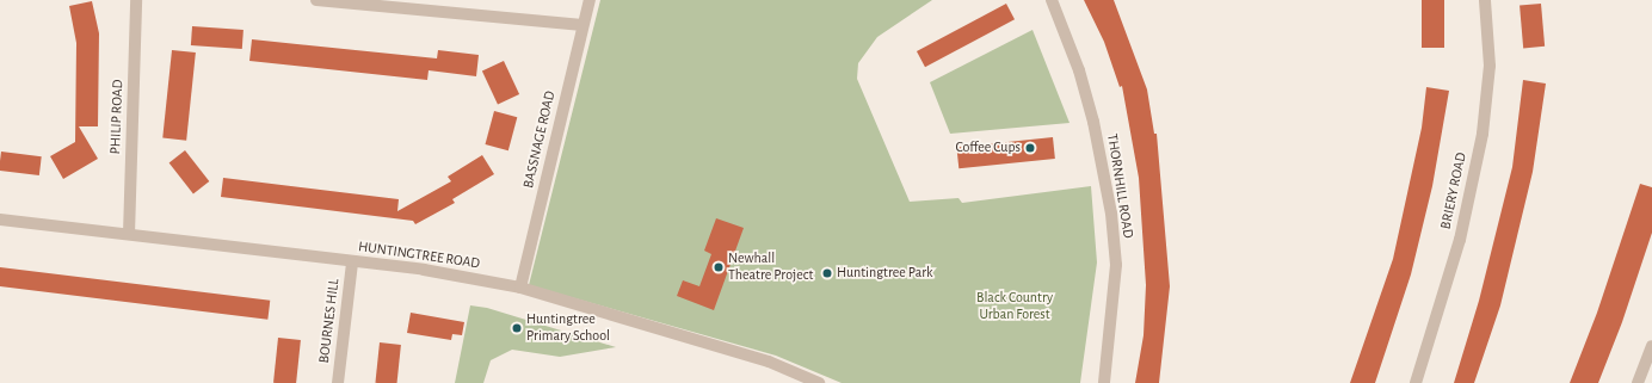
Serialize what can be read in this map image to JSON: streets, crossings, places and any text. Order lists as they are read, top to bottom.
{
  "streets": {
    "street": [
      "PHILIP ROAD",
      "BASSNAGE ROAD",
      "THORNHILL ROAD",
      "BRIERY ROAD",
      "HUNTINGTREE ROAD",
      "BOURNES HILL"
    ]
  },
  "crossings": [
    ["PHILIP ROAD", "HUNTINGTREE ROAD"],
    ["BASSNAGE ROAD", "HUNTINGTREE ROAD"],
    ["HUNTINGTREE ROAD", "BOURNES HILL"]
  ],
  "parks": ["Black Country Urban Forest"],
  "places": [
    "Coffee Cups",
    "Newhall Theatre Project",
    "Huntingtree Park",
    "Huntingtree Primary School"
  ]
}
